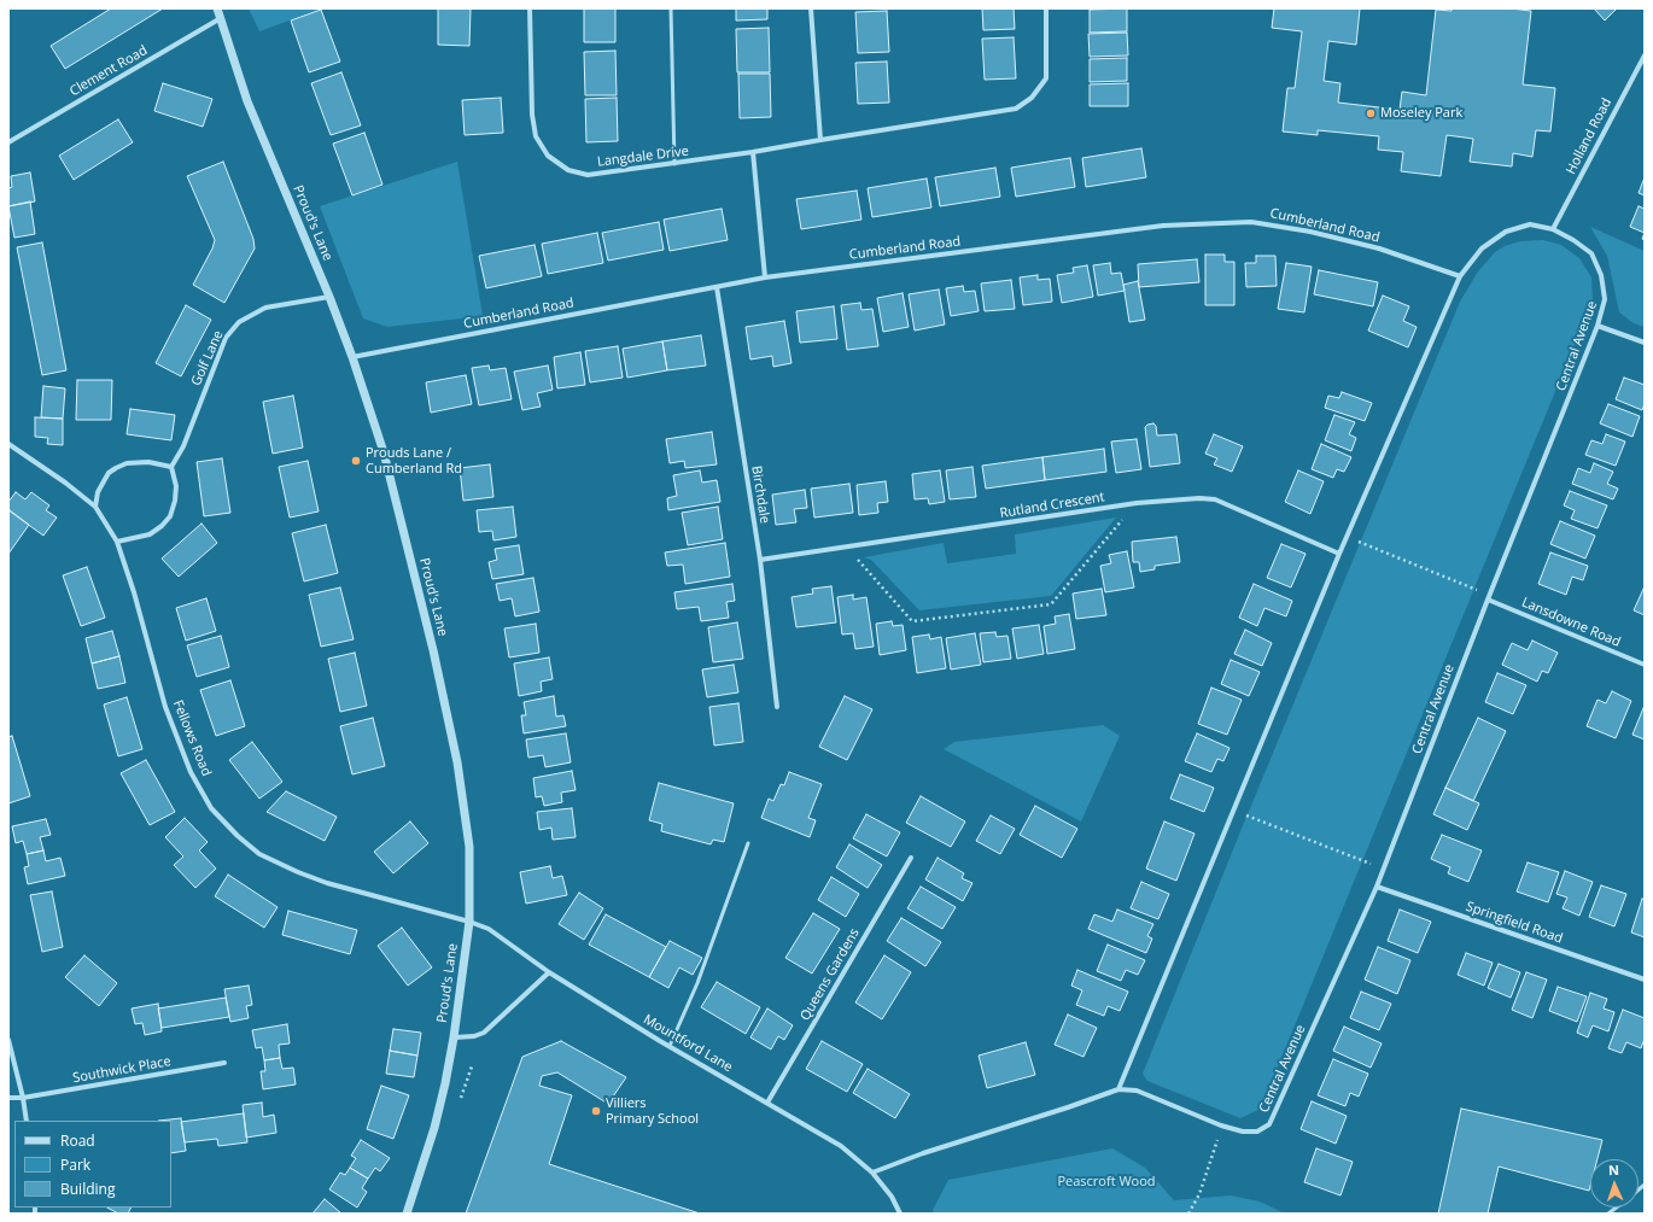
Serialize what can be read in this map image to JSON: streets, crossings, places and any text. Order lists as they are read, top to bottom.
{
  "streets": {
    "street": [
      "Clement Road",
      "Holland Road",
      "Langdale Drive",
      "Proud's Lane",
      "Cumberland Road",
      "Central Avenue",
      "Golf Lane",
      "Birchdale",
      "Rutland Crescent",
      "Lansdowne Road",
      "Fellows Road",
      "Springfield Road",
      "Queens Gardens",
      "Mountford Lane",
      "Southwick Place"
    ]
  },
  "crossings": [
    ["Clement Road", "Proud's Lane"],
    ["Holland Road", "Central Avenue"],
    ["Proud's Lane", "Cumberland Road"],
    ["Proud's Lane", "Golf Lane"],
    ["Proud's Lane", "Fellows Road"],
    ["Cumberland Road", "Central Avenue"],
    ["Cumberland Road", "Birchdale"],
    ["Central Avenue", "Rutland Crescent"],
    ["Central Avenue", "Lansdowne Road"],
    ["Central Avenue", "Springfield Road"],
    ["Central Avenue", "Mountford Lane"],
    ["Golf Lane", "Fellows Road"],
    ["Birchdale", "Rutland Crescent"],
    ["Fellows Road", "Mountford Lane"],
    ["Queens Gardens", "Mountford Lane"]
  ],
  "parks": ["Peascroft Wood"],
  "places": ["Moseley Park", "Prouds Lane / Cumberland Rd", "Villiers Primary School"],
  "legend": ["Road", "Park", "Building"],
  "north": "top"
}
